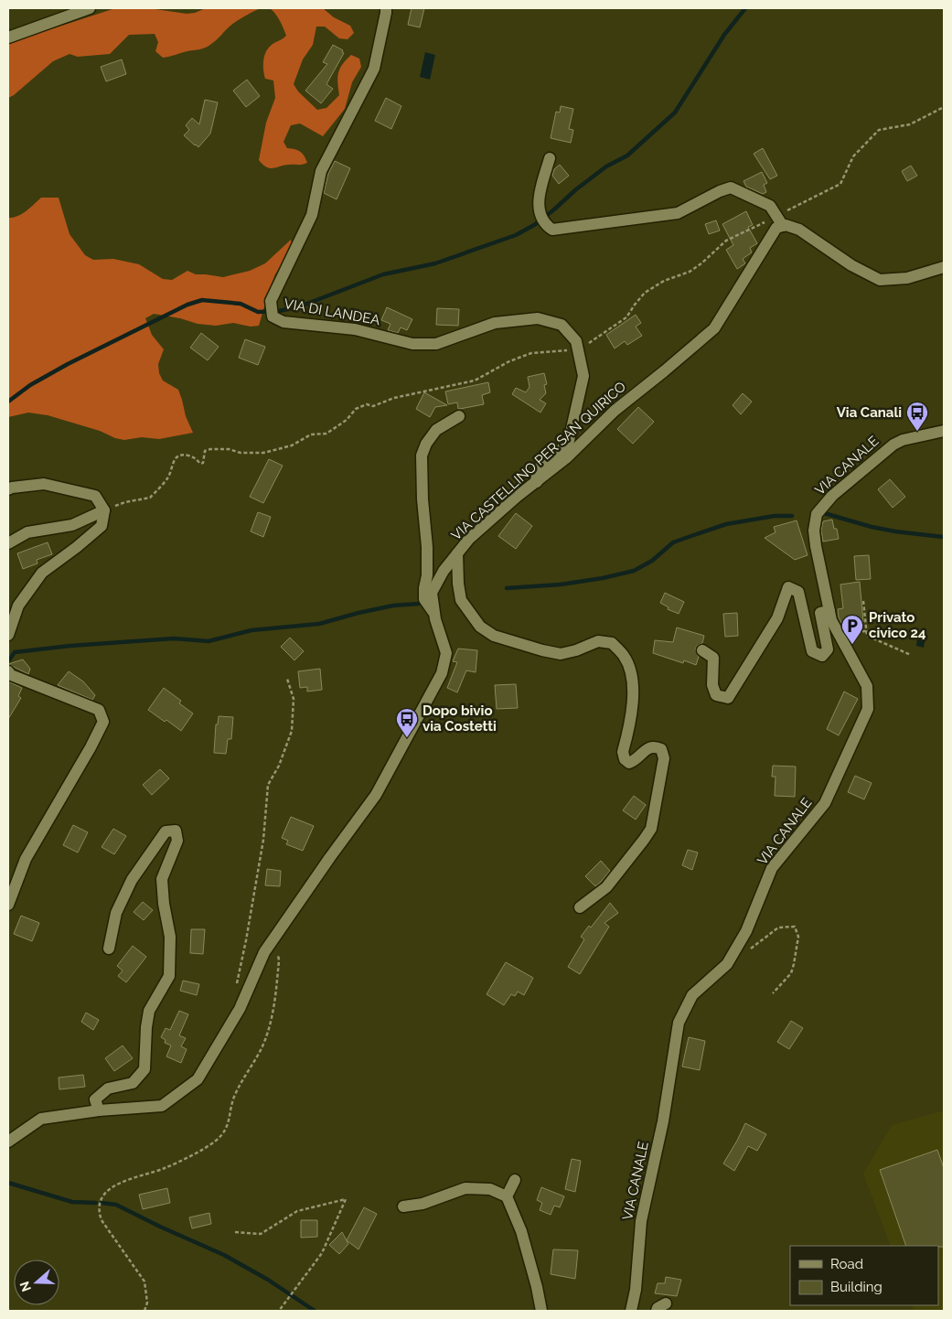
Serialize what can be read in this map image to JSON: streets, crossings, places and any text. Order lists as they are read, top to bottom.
{
  "streets": {
    "street": ["VIA DI LANDEA", "VIA CASTELLINO PER SAN QUIRICO", "VIA CANALE"]
  },
  "crossings": [
    ["VIA DI LANDEA", "VIA CASTELLINO PER SAN QUIRICO"]
  ],
  "places": {
    "bus stop": ["Via Canali", "Dopo bivio via Costetti"],
    "parking": ["Privato civico 24"]
  },
  "legend": ["Road", "Building"],
  "north": "left"
}
